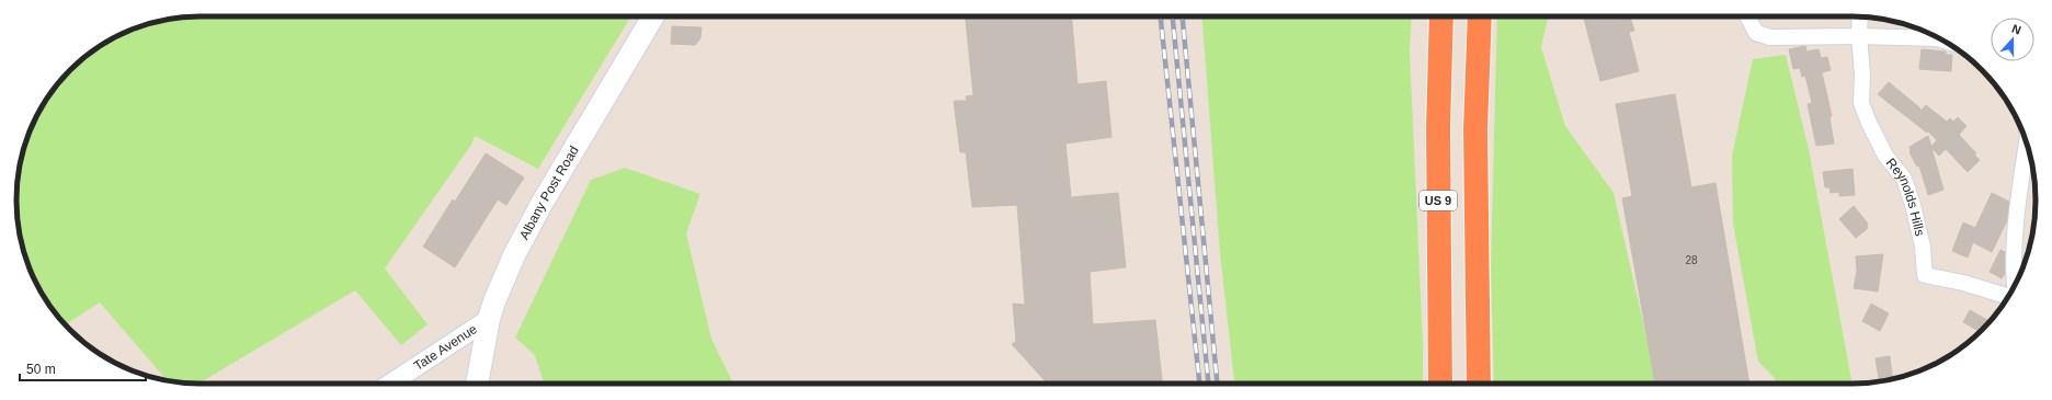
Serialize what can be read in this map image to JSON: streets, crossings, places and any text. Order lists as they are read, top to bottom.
{
  "streets": {
    "highway": ["US 9"],
    "main road": ["Albany Post Road"],
    "street": ["Reynolds Hills", "Tate Avenue"]
  },
  "crossings": [
    ["Albany Post Road", "Tate Avenue"]
  ],
  "house_numbers": ["28"],
  "scale_bar": "50 m",
  "north": "top"
}
